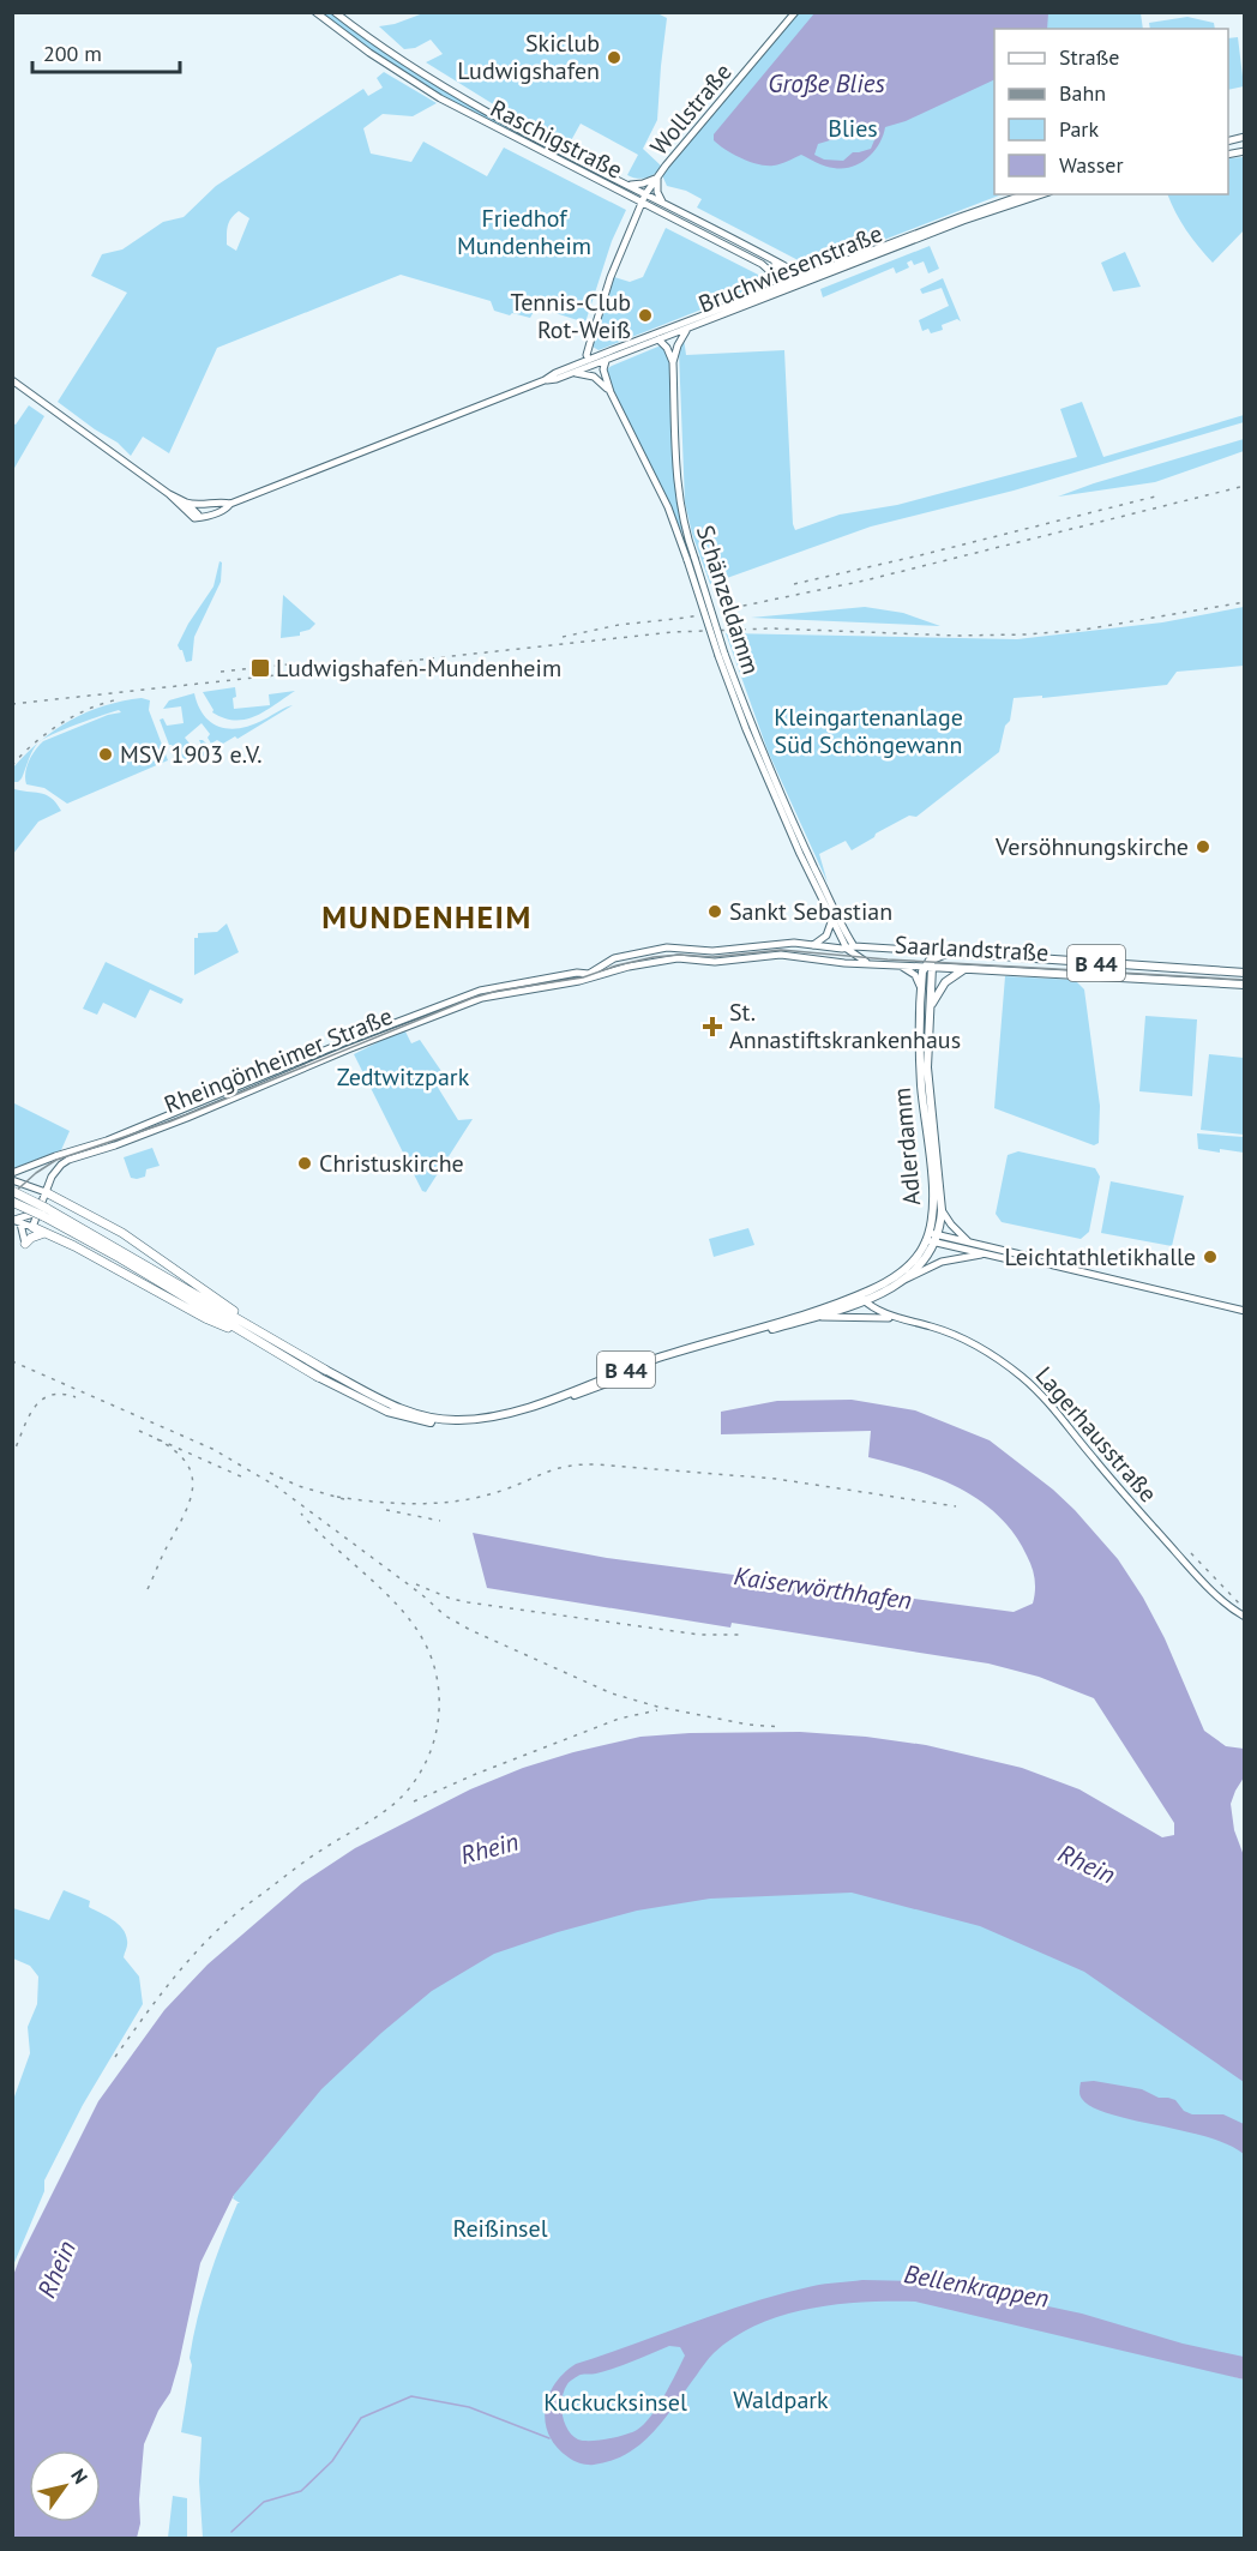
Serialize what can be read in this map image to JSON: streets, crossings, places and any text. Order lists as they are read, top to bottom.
{
  "streets": {
    "highway": ["B 44"],
    "main road": ["Saarlandstraße", "Adlerdamm"],
    "street": [
      "Wollstraße",
      "Raschigstraße",
      "Bruchwiesenstraße",
      "Schänzeldamm",
      "Rheingönheimer Straße",
      "Lagerhausstraße"
    ]
  },
  "crossings": [
    ["Wollstraße", "Raschigstraße"],
    ["Wollstraße", "Bruchwiesenstraße"],
    ["Raschigstraße", "Bruchwiesenstraße"],
    ["Bruchwiesenstraße", "Schänzeldamm"],
    ["Schänzeldamm", "Saarlandstraße"],
    ["Saarlandstraße", "Rheingönheimer Straße"],
    ["Saarlandstraße", "Adlerdamm"],
    ["B 44", "Rheingönheimer Straße"],
    ["B 44", "Adlerdamm"],
    ["B 44", "Lagerhausstraße"],
    ["Adlerdamm", "Lagerhausstraße"]
  ],
  "districts": ["MUNDENHEIM"],
  "water": [
    "Große Blies",
    "Kaiserwörthhafen",
    "Rhein",
    "Bellenkrappen"
  ],
  "parks": [
    "Blies",
    "Friedhof Mundenheim",
    "Kleingartenanlage Süd Schöngewann",
    "Zedtwitzpark",
    "Reißinsel",
    "Waldpark",
    "Kuckucksinsel"
  ],
  "places": {
    "other": [
      "Skiclub Ludwigshafen",
      "Tennis-Club Rot-Weiß",
      "MSV 1903 e.V.",
      "Versöhnungskirche",
      "Sankt Sebastian",
      "Christuskirche",
      "Leichtathletikhalle"
    ],
    "transit": ["Ludwigshafen-Mundenheim"],
    "health": ["St. Annastiftskrankenhaus"]
  },
  "legend": [
    "Straße",
    "Bahn",
    "Park",
    "Wasser"
  ],
  "scale_bar": "200 m",
  "north": "top right"
}
